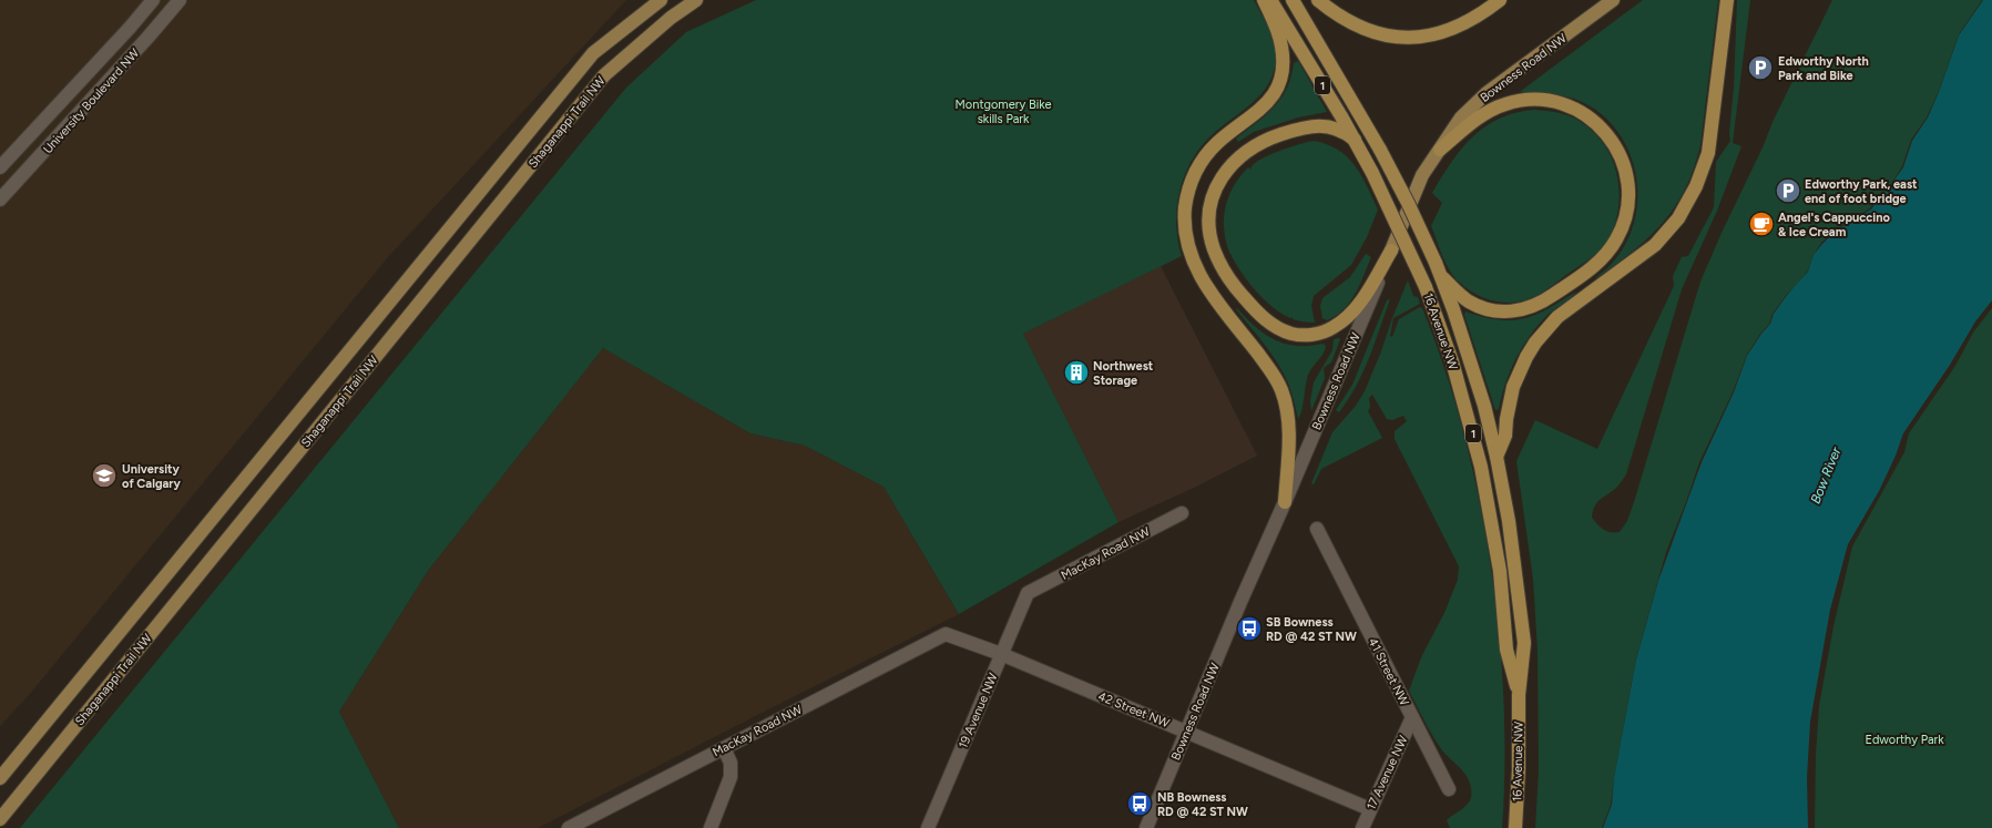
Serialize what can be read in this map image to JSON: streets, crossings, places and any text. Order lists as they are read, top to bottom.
{
  "streets": {
    "highway": ["1", "16 Avenue NW"],
    "main road": ["Bowness Road NW", "Shaganappi Trail NW"],
    "street": [
      "University Boulevard NW",
      "MacKay Road NW",
      "41 Street NW",
      "42 Street NW",
      "19 Avenue NW",
      "17 Avenue NW"
    ]
  },
  "crossings": [
    ["Bowness Road NW", "42 Street NW"],
    ["MacKay Road NW", "42 Street NW"],
    ["MacKay Road NW", "19 Avenue NW"],
    ["41 Street NW", "17 Avenue NW"],
    ["42 Street NW", "19 Avenue NW"],
    ["42 Street NW", "17 Avenue NW"]
  ],
  "water": ["Bow River"],
  "parks": ["Montgomery Bike skills Park", "Edworthy Park"],
  "places": {
    "parking": ["Edworthy North Park and Bike", "Edworthy Park, east end of foot bridge"],
    "cafe": ["Angel's Cappuccino & Ice Cream"],
    "building": ["Northwest Storage"],
    "school or university": ["University of Calgary"],
    "bus stop": ["SB Bowness RD @ 42 ST NW", "NB Bowness RD @ 42 ST NW"]
  }
}
